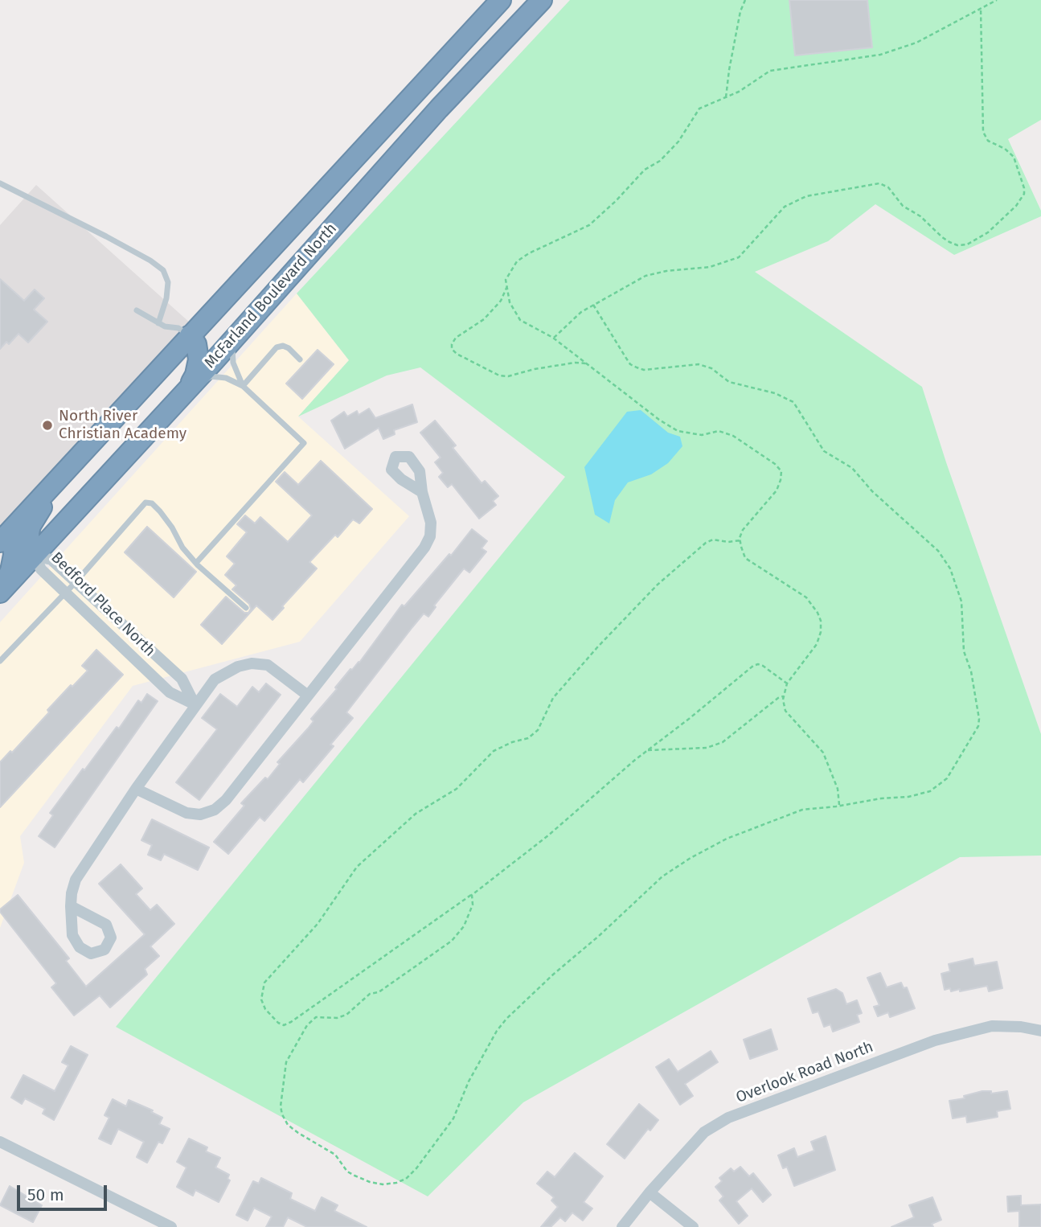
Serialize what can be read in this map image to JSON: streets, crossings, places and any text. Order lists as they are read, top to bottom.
{
  "streets": {
    "highway": ["McFarland Boulevard North"],
    "street": ["Bedford Place North", "Overlook Road North"]
  },
  "crossings": [
    ["McFarland Boulevard North", "Bedford Place North"]
  ],
  "places": ["North River Christian Academy"],
  "scale_bar": "50 m"
}
